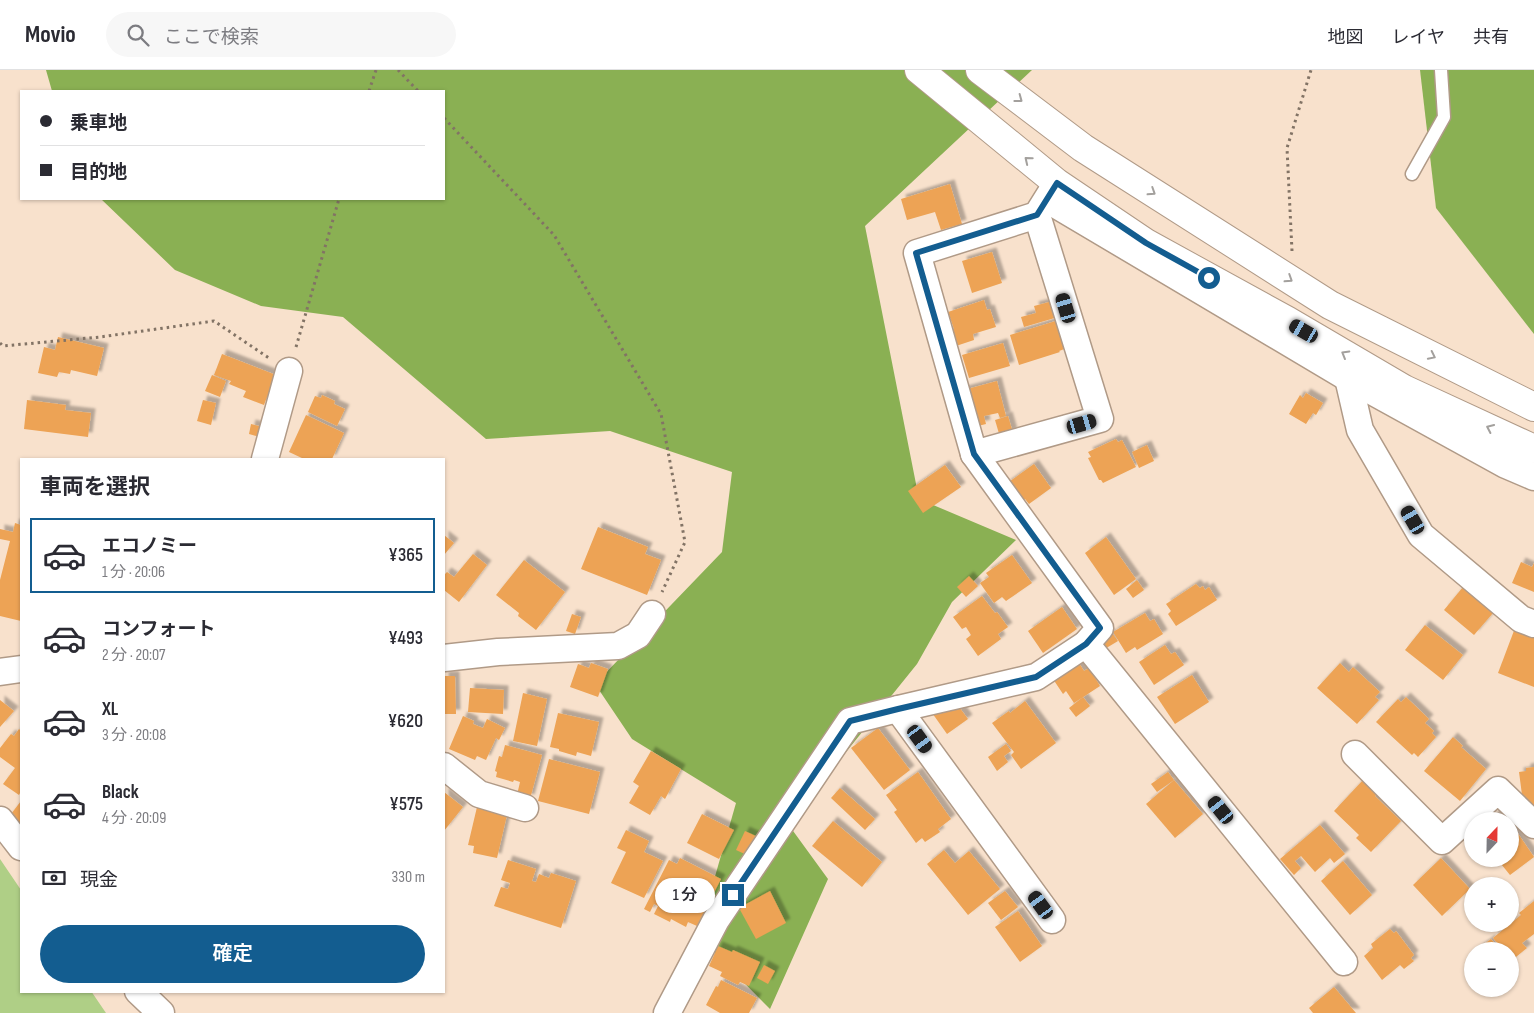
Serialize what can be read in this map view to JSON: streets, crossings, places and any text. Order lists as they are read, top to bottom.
{
  "north": "top",
  "page": {
    "header": "Movio",
    "search": "ここで検索",
    "nav": ["地図", "レイヤ", "共有"],
    "banner": ["乗車地", "目的地"],
    "heading": "車両を選択",
    "list": [
      {
        "name": "エコノミー",
        "note": "1 分 · 20:06",
        "value": "¥365"
      },
      {
        "name": "コンフォート",
        "note": "2 分 · 20:07",
        "value": "¥493"
      },
      {
        "name": "XL",
        "note": "3 分 · 20:08",
        "value": "¥620"
      },
      {
        "name": "Black",
        "note": "4 分 · 20:09",
        "value": "¥575"
      }
    ],
    "map_buttons": ["+", "−"],
    "pay": ["現金", "330 m"],
    "bubble": "1 分",
    "buttons": "確定"
  }
}
